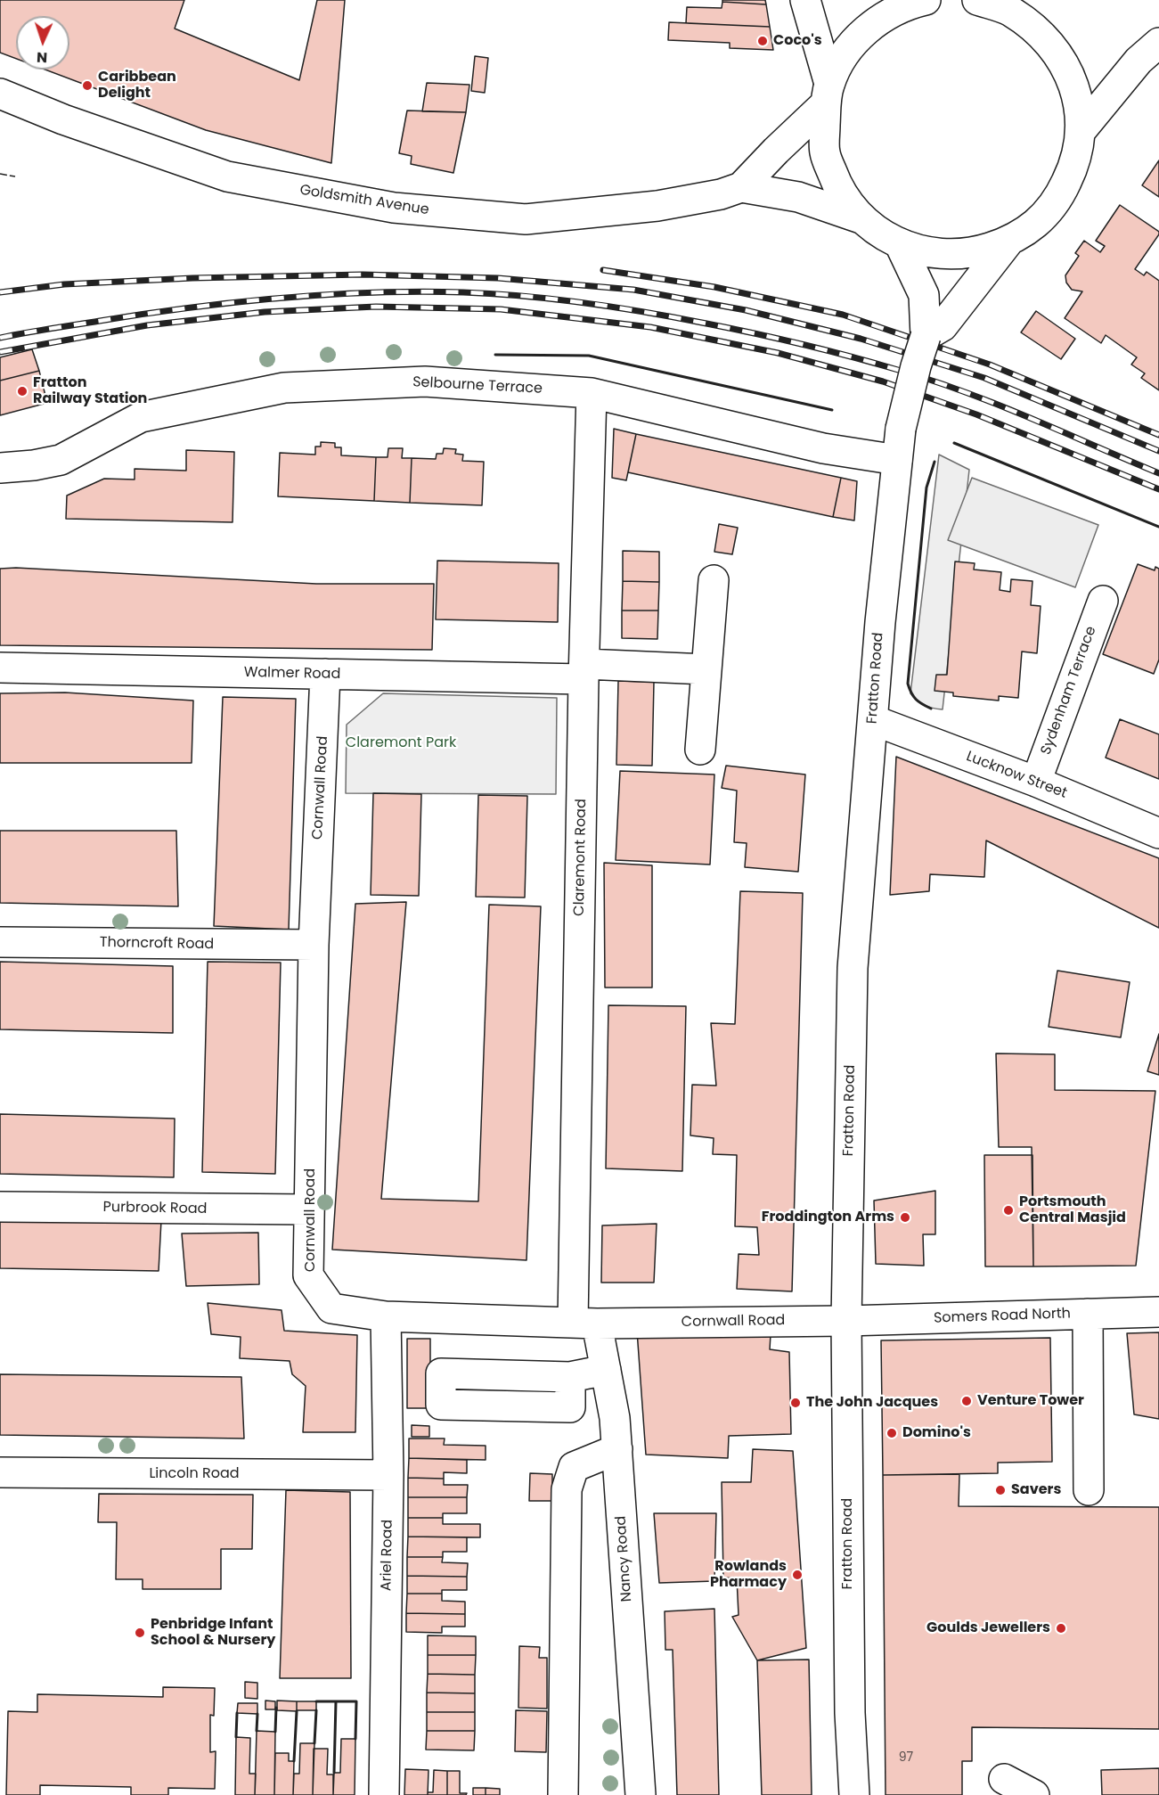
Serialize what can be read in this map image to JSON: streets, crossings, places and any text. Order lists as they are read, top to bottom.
{
  "streets": {
    "street": [
      "Goldsmith Avenue",
      "Selbourne Terrace",
      "Walmer Road",
      "Fratton Road",
      "Sydenham Terrace",
      "Lucknow Street",
      "Cornwall Road",
      "Claremont Road",
      "Thorncroft Road",
      "Purbrook Road",
      "Somers Road North",
      "Lincoln Road",
      "Ariel Road",
      "Nancy Road"
    ]
  },
  "crossings": [
    ["Selbourne Terrace", "Fratton Road"],
    ["Selbourne Terrace", "Claremont Road"],
    ["Walmer Road", "Cornwall Road"],
    ["Walmer Road", "Claremont Road"],
    ["Fratton Road", "Lucknow Street"],
    ["Fratton Road", "Cornwall Road"],
    ["Fratton Road", "Somers Road North"],
    ["Sydenham Terrace", "Lucknow Street"],
    ["Cornwall Road", "Claremont Road"],
    ["Cornwall Road", "Thorncroft Road"],
    ["Cornwall Road", "Purbrook Road"],
    ["Cornwall Road", "Somers Road North"],
    ["Cornwall Road", "Ariel Road"],
    ["Cornwall Road", "Nancy Road"],
    ["Claremont Road", "Nancy Road"],
    ["Lincoln Road", "Ariel Road"]
  ],
  "parks": ["Claremont Park"],
  "places": [
    "Coco's",
    "Caribbean Delight",
    "Fratton Railway Station",
    "Portsmouth Central Masjid",
    "Froddington Arms",
    "Venture Tower",
    "The John Jacques",
    "Domino's",
    "Savers",
    "Rowlands Pharmacy",
    "Goulds Jewellers",
    "Penbridge Infant School & Nursery"
  ],
  "house_numbers": ["97"],
  "north": "bottom"
}
